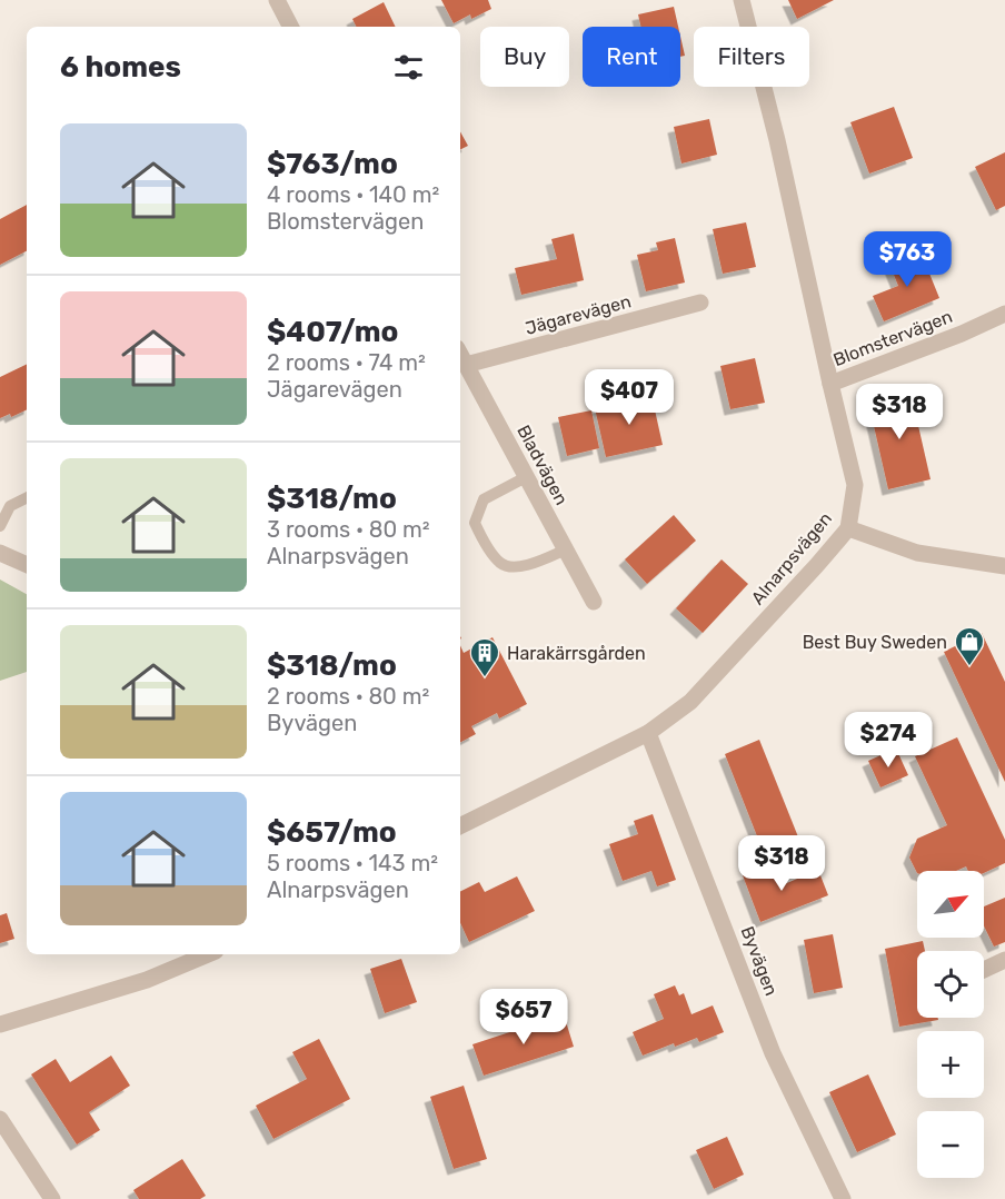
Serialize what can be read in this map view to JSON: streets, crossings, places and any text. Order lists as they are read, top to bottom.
{
  "streets": {
    "street": [
      "Jägarevägen",
      "Blomstervägen",
      "Bladvägen",
      "Alnarpsvägen",
      "Byvägen"
    ]
  },
  "crossings": [
    ["Jägarevägen", "Bladvägen"],
    ["Blomstervägen", "Alnarpsvägen"],
    ["Alnarpsvägen", "Byvägen"]
  ],
  "places": {
    "shop": ["Best Buy Sweden"],
    "building": ["Harakärrsgården"]
  },
  "north": "top right",
  "page": {
    "chip": ["Buy", "Rent", "Filters"],
    "heading": "6 homes",
    "list": [
      {
        "name": "$763/mo",
        "note": "4 rooms · 140 m² · Blomstervägen"
      },
      {
        "name": "$407/mo",
        "note": "2 rooms · 74 m² · Jägarevägen"
      },
      {
        "name": "$318/mo",
        "note": "3 rooms · 80 m² · Alnarpsvägen"
      },
      {
        "name": "$318/mo",
        "note": "2 rooms · 80 m² · Byvägen"
      },
      {
        "name": "$657/mo",
        "note": "5 rooms · 143 m² · Alnarpsvägen"
      }
    ],
    "price": [
      "$763",
      "$407",
      "$318",
      "$274",
      "$318",
      "$657"
    ],
    "map_buttons": ["+", "−"]
  }
}
